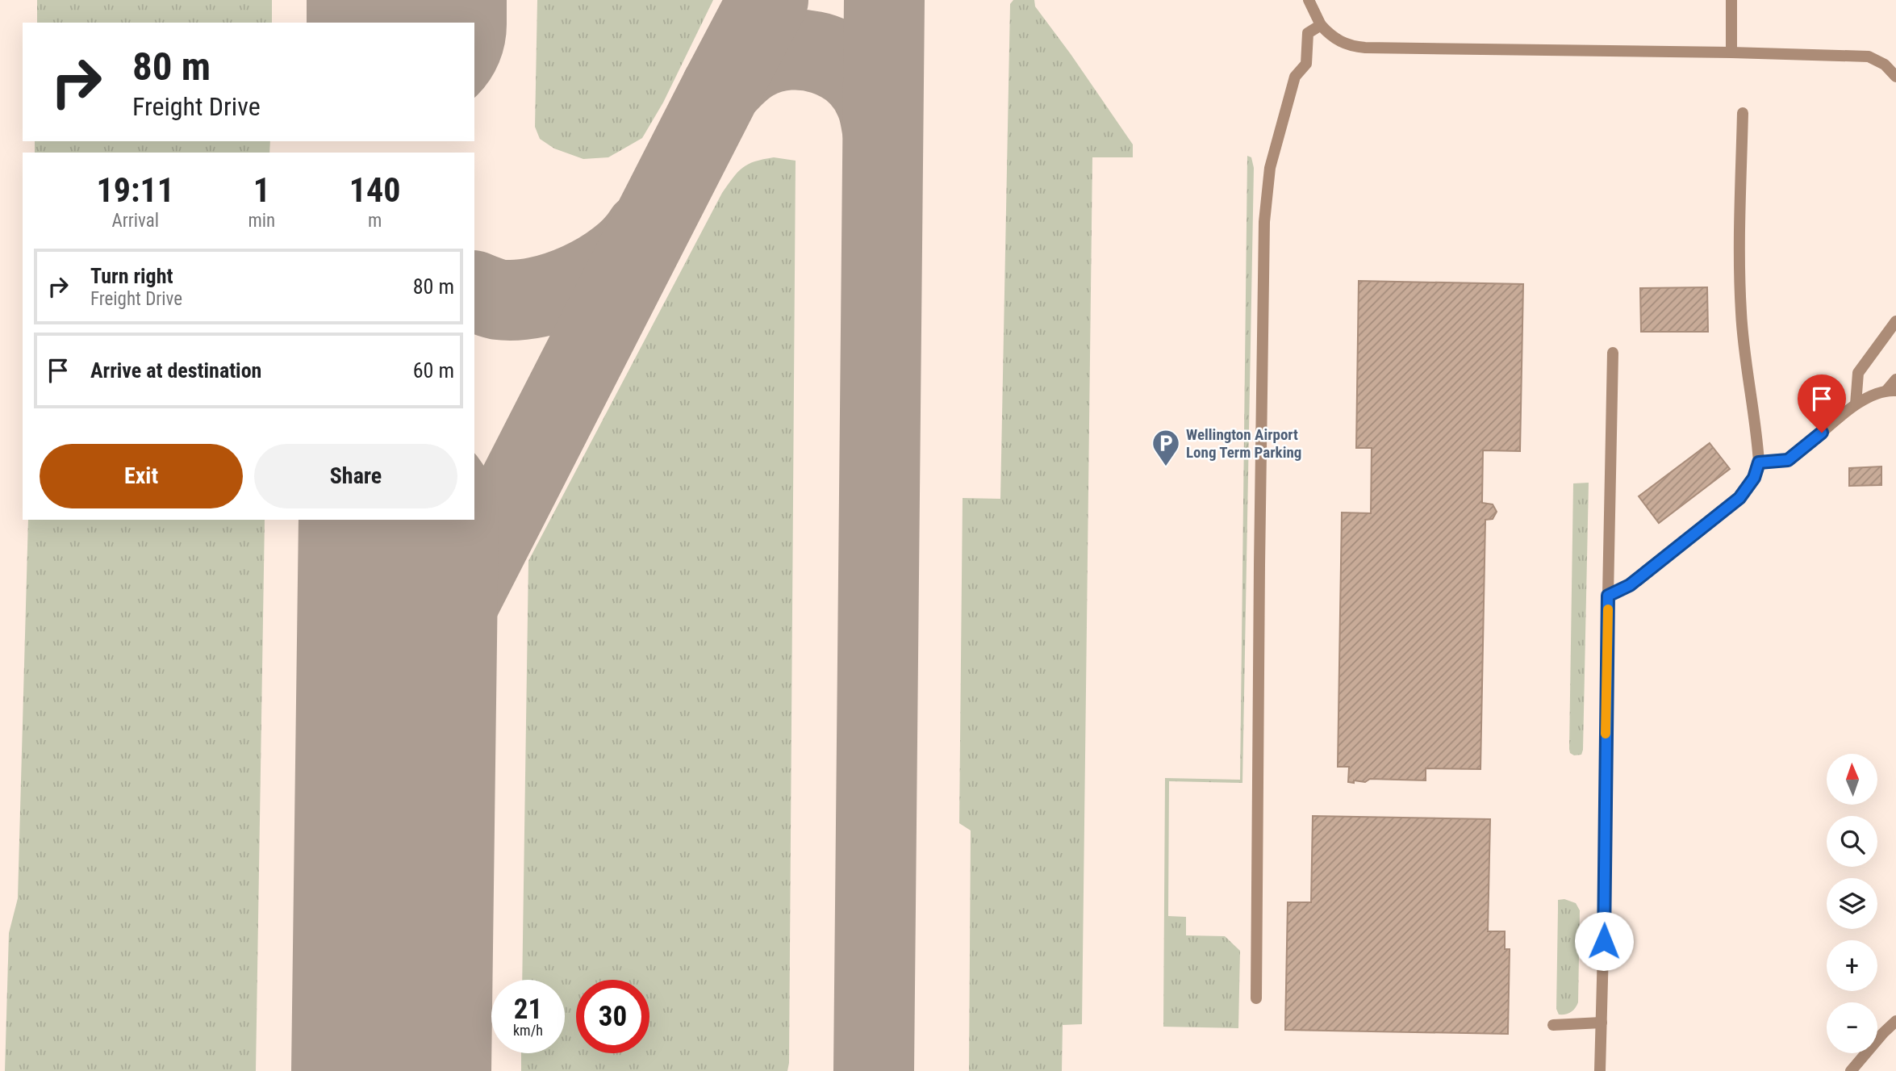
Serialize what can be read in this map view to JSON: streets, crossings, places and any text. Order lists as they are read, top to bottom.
{
  "places": {
    "parking": ["Wellington Airport Long Term Parking"]
  },
  "north": "top",
  "page": {
    "turn": ["80 m", "Freight Drive"],
    "eta": [
      "19:11",
      "Arrival",
      "1",
      "min",
      "140",
      "m"
    ],
    "list": [
      {
        "name": "Turn right",
        "note": "Freight Drive",
        "value": "80 m"
      },
      {
        "name": "Arrive at destination",
        "value": "60 m"
      }
    ],
    "buttons": ["Exit", "Share"],
    "map_buttons": ["+", "−"],
    "speed": "21 km/h",
    "limit": "30"
  }
}
